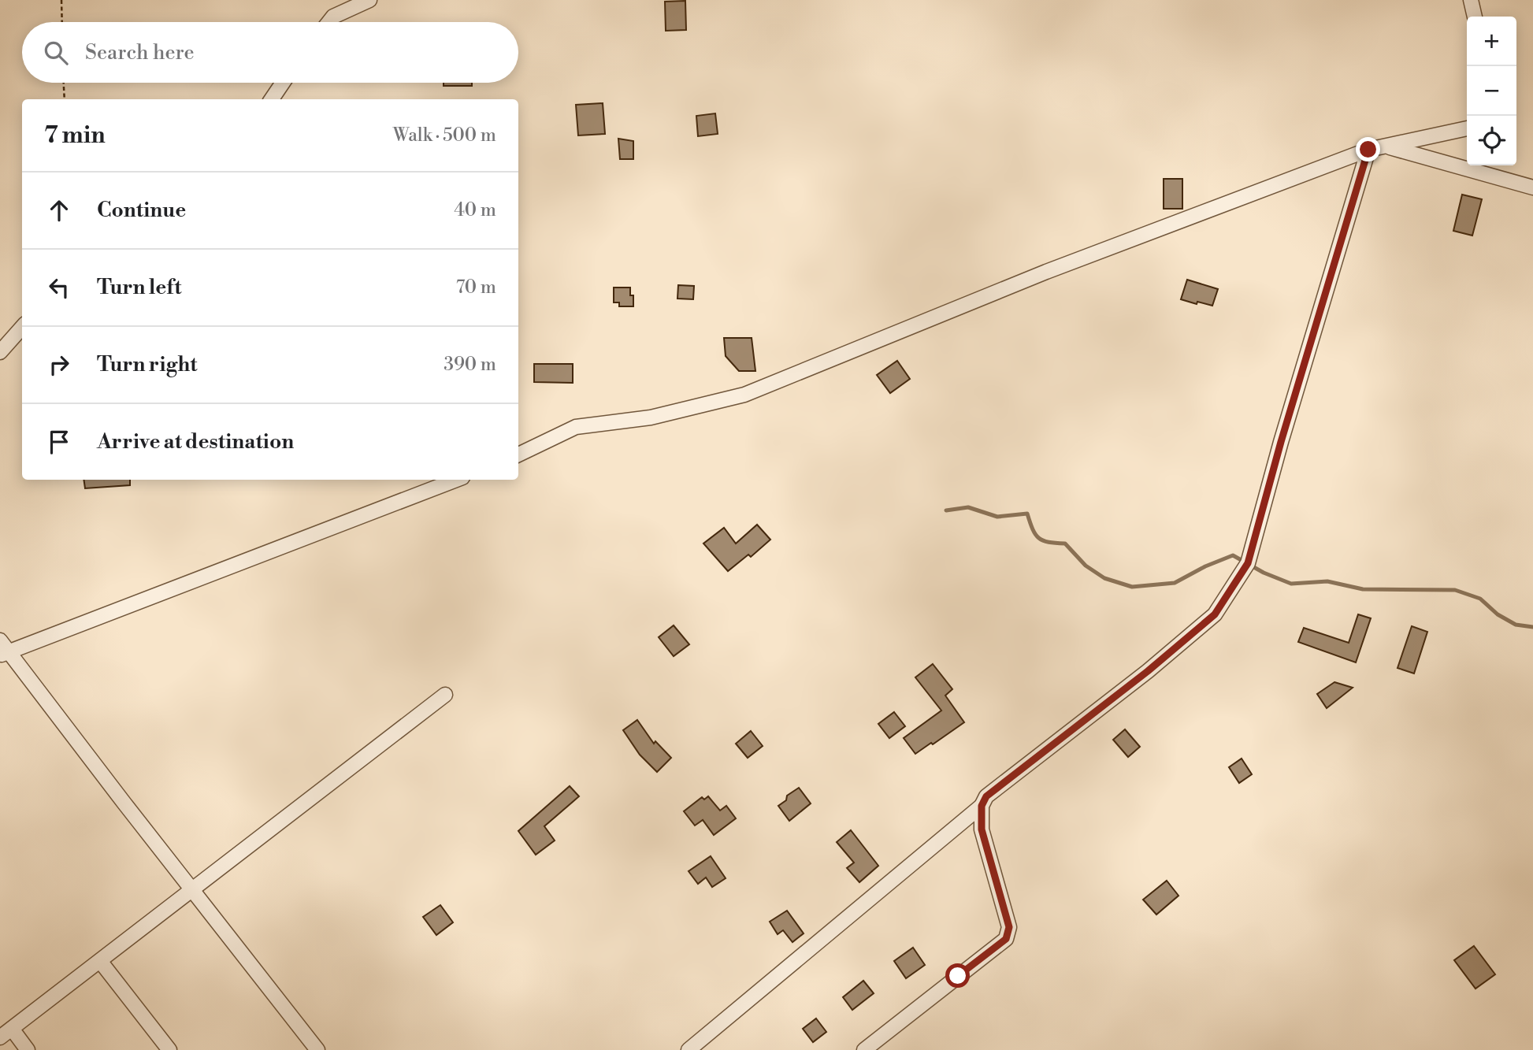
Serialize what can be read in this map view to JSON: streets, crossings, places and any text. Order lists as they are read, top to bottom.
{
  "page": {
    "map_buttons": ["+", "−"],
    "search": "Search here",
    "heading": ["7 min", "Walk · 500 m"],
    "list": [
      ["Continue", "40 m"],
      ["Turn left", "70 m"],
      ["Turn right", "390 m"],
      "Arrive at destination"
    ]
  }
}
